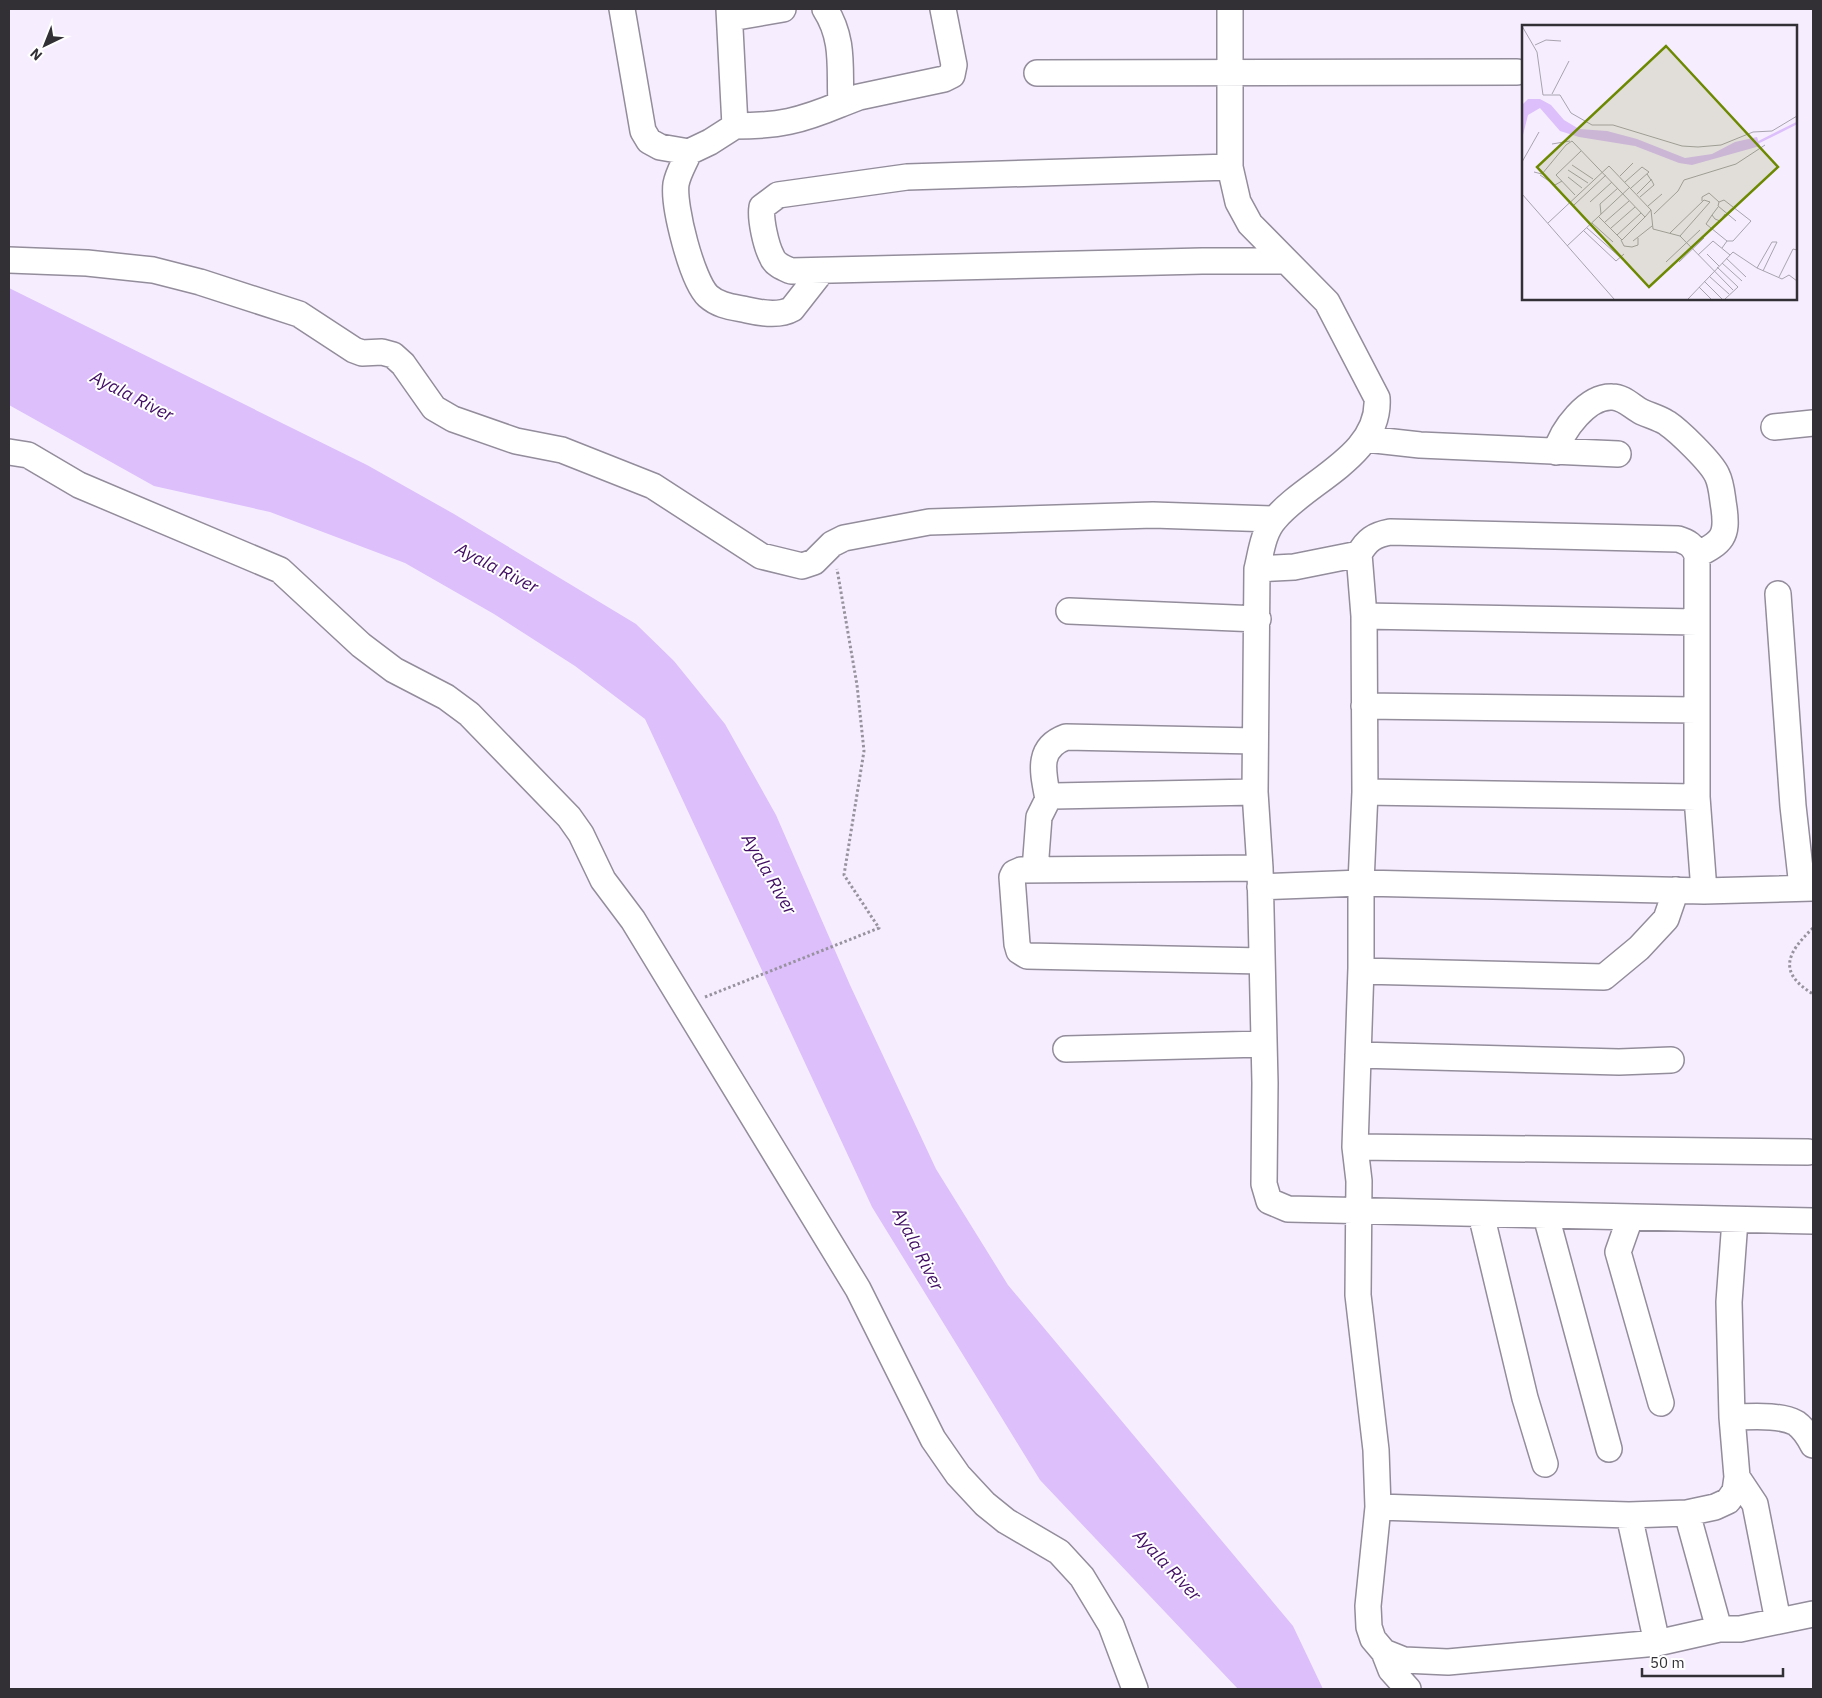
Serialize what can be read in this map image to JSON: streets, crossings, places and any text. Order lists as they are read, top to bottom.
{
  "water": ["Ayala River"],
  "scale_bar": "50 m",
  "north": "bottom left"
}
